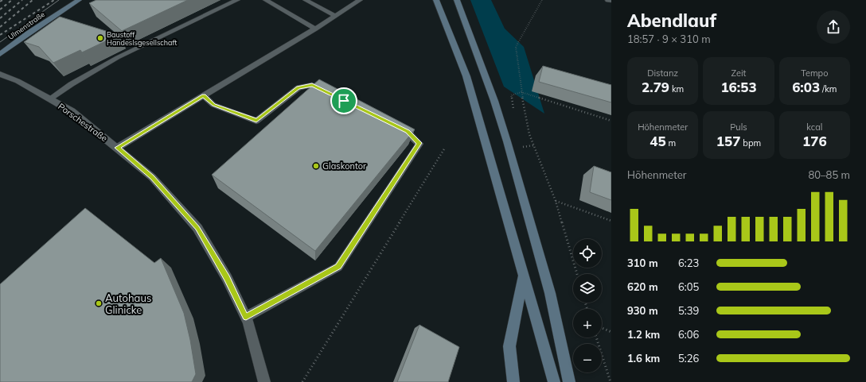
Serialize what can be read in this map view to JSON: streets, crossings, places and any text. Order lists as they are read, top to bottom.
{
  "streets": {
    "main road": ["Ulmenstraße"],
    "street": ["Porschestraße"]
  },
  "places": ["Baustoff Handeslsgesellschaft", "Glaskontor", "Autohaus Glinicke"],
  "page": {
    "heading": ["Abendlauf", "18:57 · 9 × 310 m"],
    "stats": [
      ["Distanz", "2.79 km"],
      ["Zeit", "16:53"],
      ["Tempo", "6:03 /km"],
      ["Höhenmeter", "45 m"],
      ["Puls", "157 bpm"],
      ["kcal", "176"]
    ],
    "chart": ["Höhenmeter", "80–85 m"],
    "map_buttons": ["+", "−"],
    "list": [
      {
        "name": "310 m",
        "note": "6:23"
      },
      {
        "name": "620 m",
        "note": "6:05"
      },
      {
        "name": "930 m",
        "note": "5:39"
      },
      {
        "name": "1.2 km",
        "note": "6:06"
      },
      {
        "name": "1.6 km",
        "note": "5:26"
      }
    ]
  }
}
